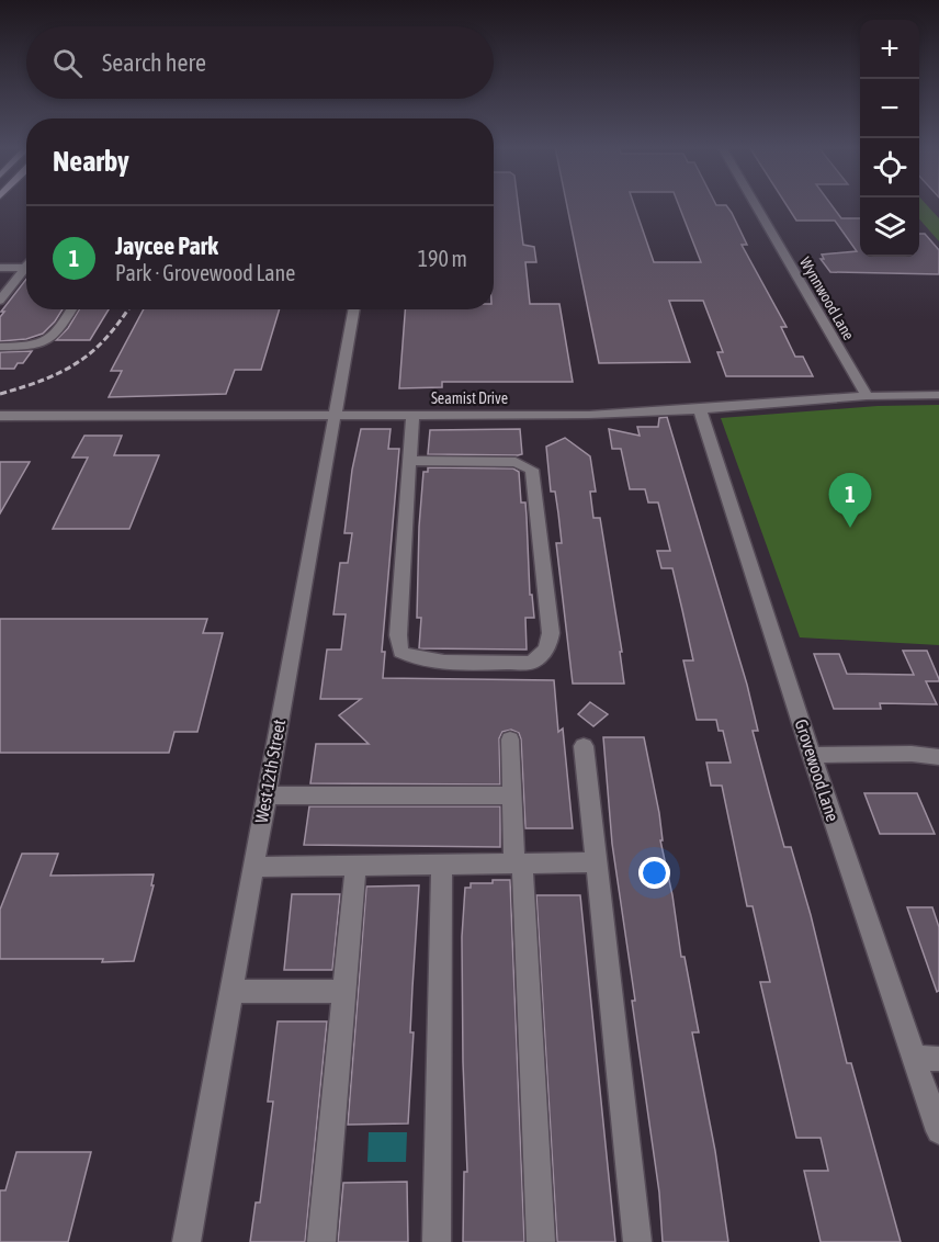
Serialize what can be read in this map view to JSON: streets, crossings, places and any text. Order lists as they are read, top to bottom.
{
  "streets": {
    "street": [
      "Wynnwood Lane",
      "Seamist Drive",
      "Grovewood Lane",
      "West 12th Street"
    ]
  },
  "crossings": [
    ["Wynnwood Lane", "Seamist Drive"],
    ["Seamist Drive", "Grovewood Lane"],
    ["Seamist Drive", "West 12th Street"]
  ],
  "page": {
    "map_buttons": ["+", "−"],
    "search": "Search here",
    "heading": "Nearby",
    "list": [
      {
        "mark": "1",
        "name": "Jaycee Park",
        "note": "Park · Grovewood Lane",
        "value": "190 m"
      }
    ],
    "pins": "1"
  }
}
